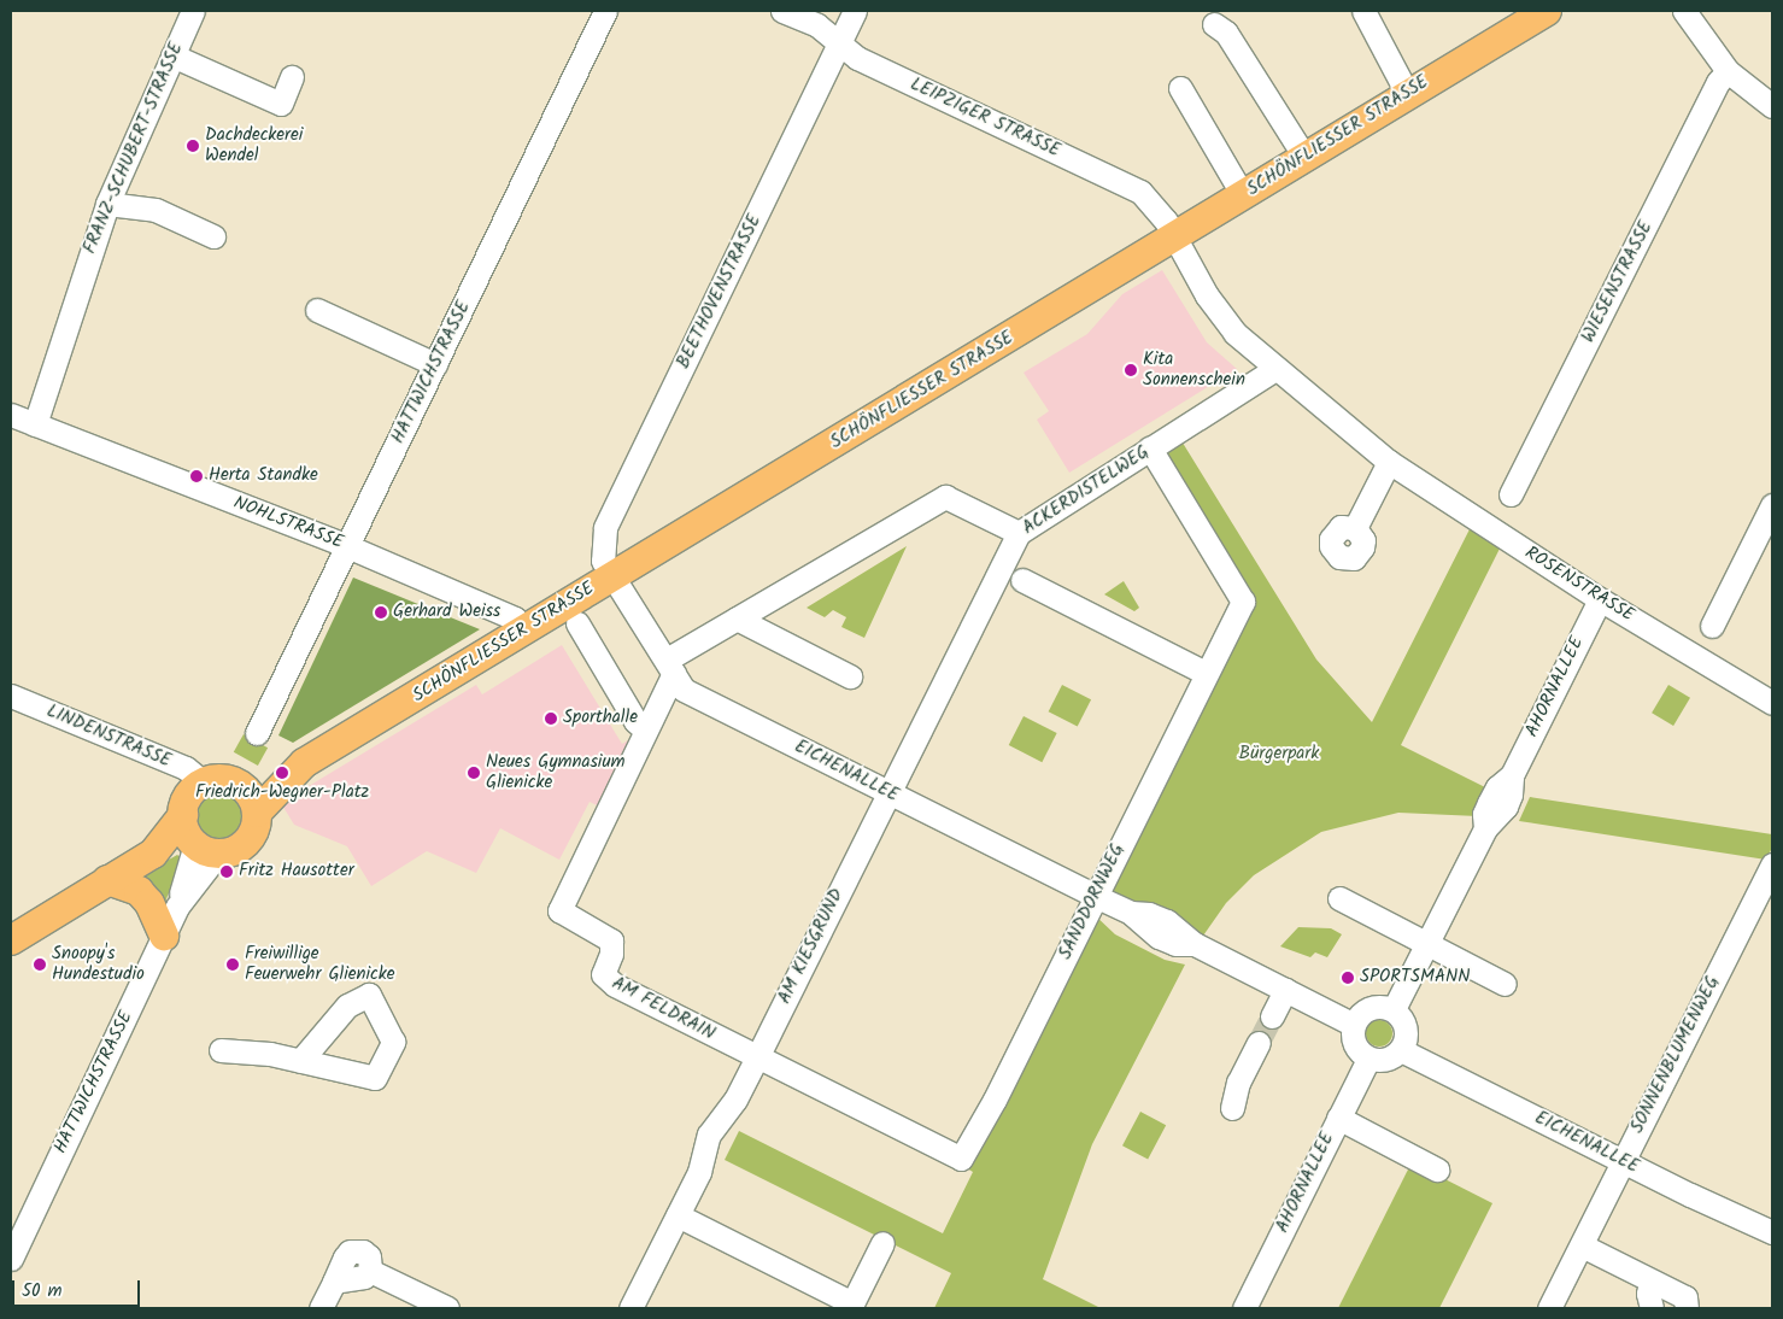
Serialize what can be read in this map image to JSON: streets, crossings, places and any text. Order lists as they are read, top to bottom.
{
  "streets": {
    "main road": ["SCHÖNFLIESSER STRASSE"],
    "street": [
      "LEIPZIGER STRASSE",
      "FRANZ-SCHUBERT-STRASSE",
      "WIESENSTRASSE",
      "BEETHOVENSTRASSE",
      "HATTWICHSTRASSE",
      "ACKERDISTELWEG",
      "NOHLSTRASSE",
      "ROSENSTRASSE",
      "AHORNALLEE",
      "LINDENSTRASSE",
      "EICHENALLEE",
      "SANDDORNWEG",
      "AM KIESGRUND",
      "AM FELDRAIN",
      "SONNENBLUMENWEG"
    ]
  },
  "crossings": [
    ["LEIPZIGER STRASSE", "SCHÖNFLIESSER STRASSE"],
    ["LEIPZIGER STRASSE", "BEETHOVENSTRASSE"],
    ["LEIPZIGER STRASSE", "ROSENSTRASSE"],
    ["SCHÖNFLIESSER STRASSE", "BEETHOVENSTRASSE"],
    ["SCHÖNFLIESSER STRASSE", "HATTWICHSTRASSE"],
    ["SCHÖNFLIESSER STRASSE", "NOHLSTRASSE"],
    ["SCHÖNFLIESSER STRASSE", "ROSENSTRASSE"],
    ["SCHÖNFLIESSER STRASSE", "LINDENSTRASSE"],
    ["SCHÖNFLIESSER STRASSE", "EICHENALLEE"],
    ["FRANZ-SCHUBERT-STRASSE", "NOHLSTRASSE"],
    ["BEETHOVENSTRASSE", "EICHENALLEE"],
    ["HATTWICHSTRASSE", "NOHLSTRASSE"],
    ["HATTWICHSTRASSE", "LINDENSTRASSE"],
    ["ACKERDISTELWEG", "ROSENSTRASSE"],
    ["ACKERDISTELWEG", "EICHENALLEE"],
    ["ACKERDISTELWEG", "SANDDORNWEG"],
    ["ACKERDISTELWEG", "AM KIESGRUND"],
    ["ROSENSTRASSE", "AHORNALLEE"],
    ["AHORNALLEE", "EICHENALLEE"],
    ["EICHENALLEE", "SANDDORNWEG"],
    ["EICHENALLEE", "AM KIESGRUND"],
    ["EICHENALLEE", "AM FELDRAIN"],
    ["EICHENALLEE", "SONNENBLUMENWEG"],
    ["SANDDORNWEG", "AM KIESGRUND"],
    ["SANDDORNWEG", "AM FELDRAIN"],
    ["AM KIESGRUND", "AM FELDRAIN"]
  ],
  "parks": ["Bürgerpark"],
  "places": [
    "Dachdeckerei Wendel",
    "Kita Sonnenschein",
    "Herta Standke",
    "Gerhard Weiss",
    "Sporthalle",
    "Friedrich-Wegner-Platz",
    "Neues Gymnasium Glienicke",
    "Fritz Hausotter",
    "Snoopy's Hundestudio",
    "Freiwillige Feuerwehr Glienicke",
    "SPORTSMANN"
  ],
  "scale_bar": "50 m"
}
